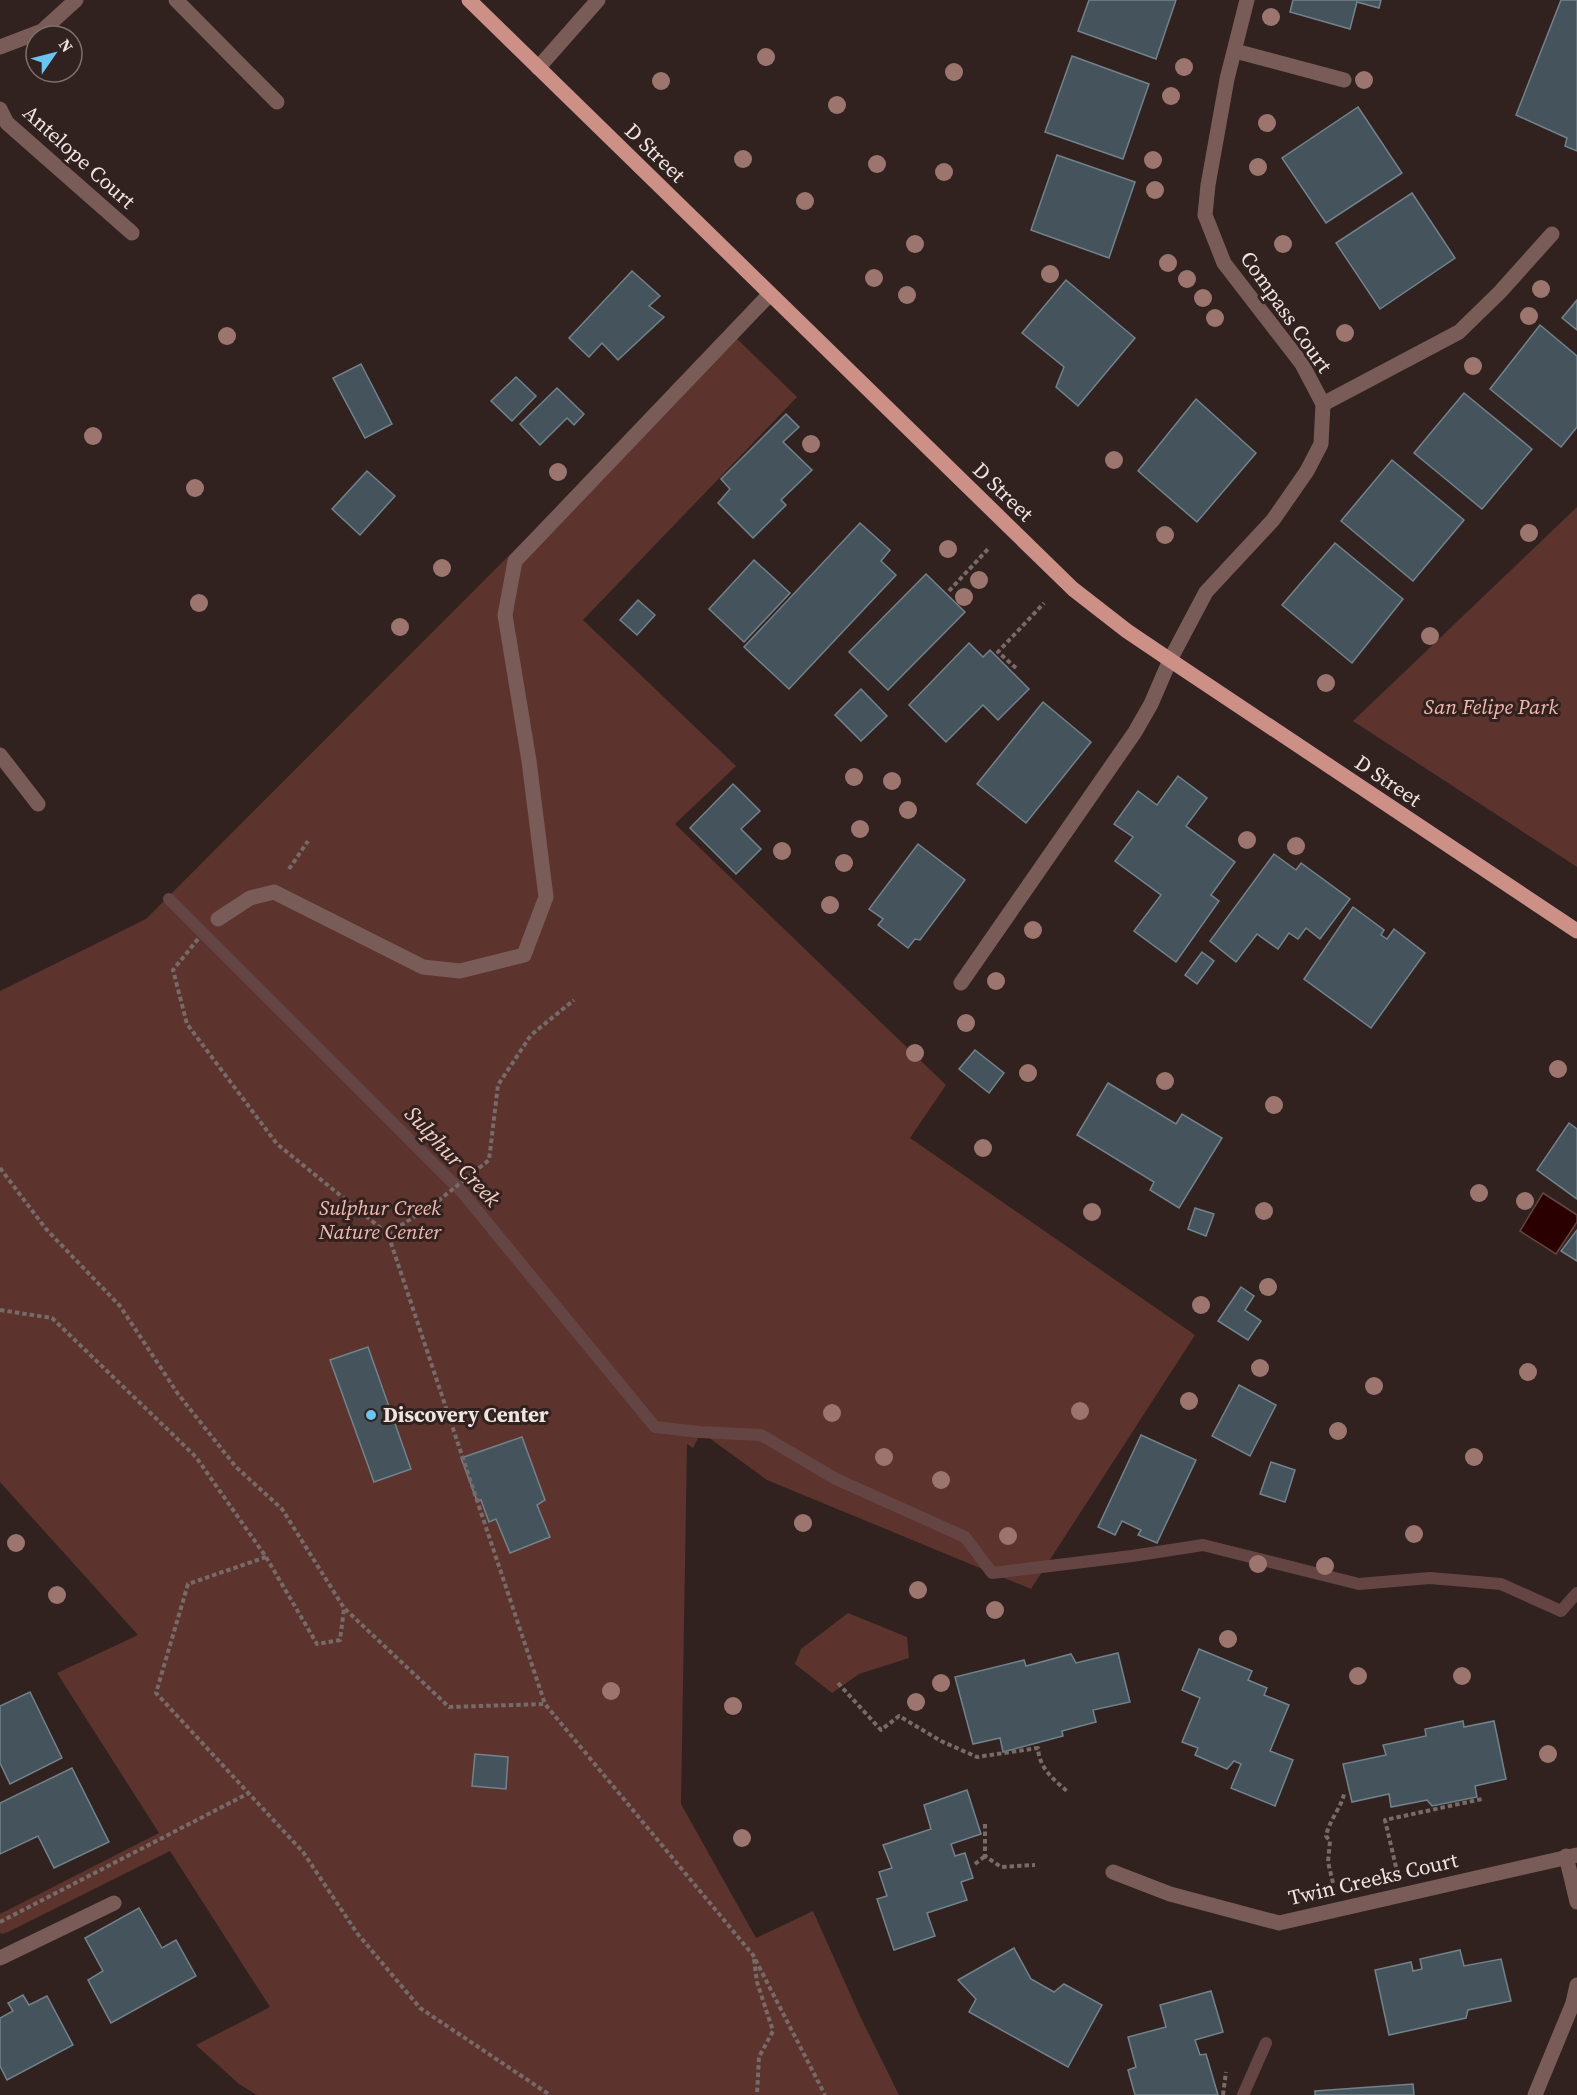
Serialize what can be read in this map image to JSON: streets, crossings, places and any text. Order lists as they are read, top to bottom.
{
  "streets": {
    "main road": ["D Street"],
    "street": ["Antelope Court", "Compass Court", "Twin Creeks Court"]
  },
  "crossings": [
    ["D Street", "Compass Court"]
  ],
  "water": ["Sulphur Creek"],
  "parks": ["San Felipe Park", "Sulphur Creek Nature Center"],
  "places": ["Discovery Center"],
  "north": "top right"
}
